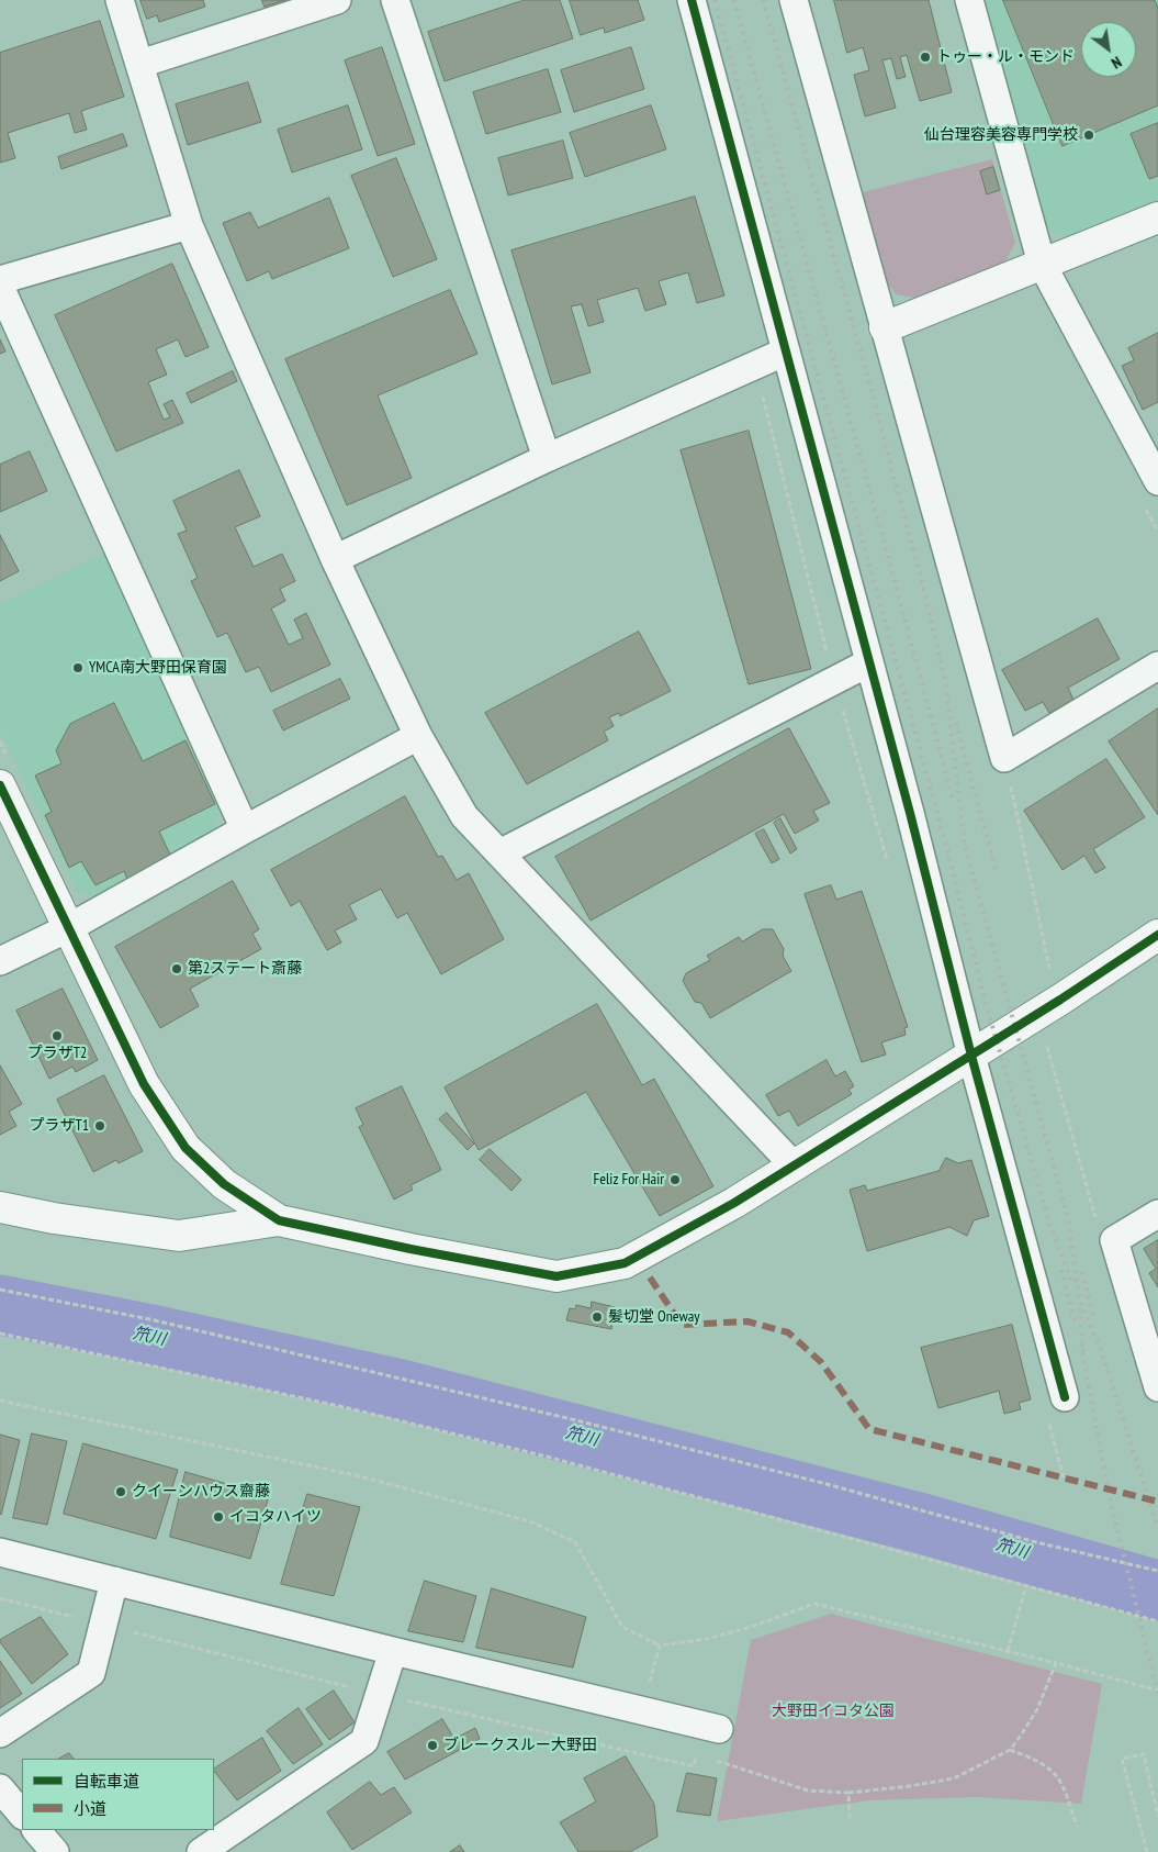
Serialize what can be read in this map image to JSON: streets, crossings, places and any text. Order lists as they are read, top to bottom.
{
  "water": ["笊川"],
  "parks": ["大野田イコタ公園"],
  "places": [
    "トゥー・ル・モンド",
    "仙台理容美容専門学校",
    "YMCA南大野田保育園",
    "第2ステート斎藤",
    "プラザT2",
    "プラザT1",
    "Feliz For Hair",
    "髪切堂 Oneway",
    "クイーンハウス齋藤",
    "イコタハイツ",
    "ブレークスルー大野田"
  ],
  "legend": ["自転車道", "小道"],
  "north": "bottom right"
}
